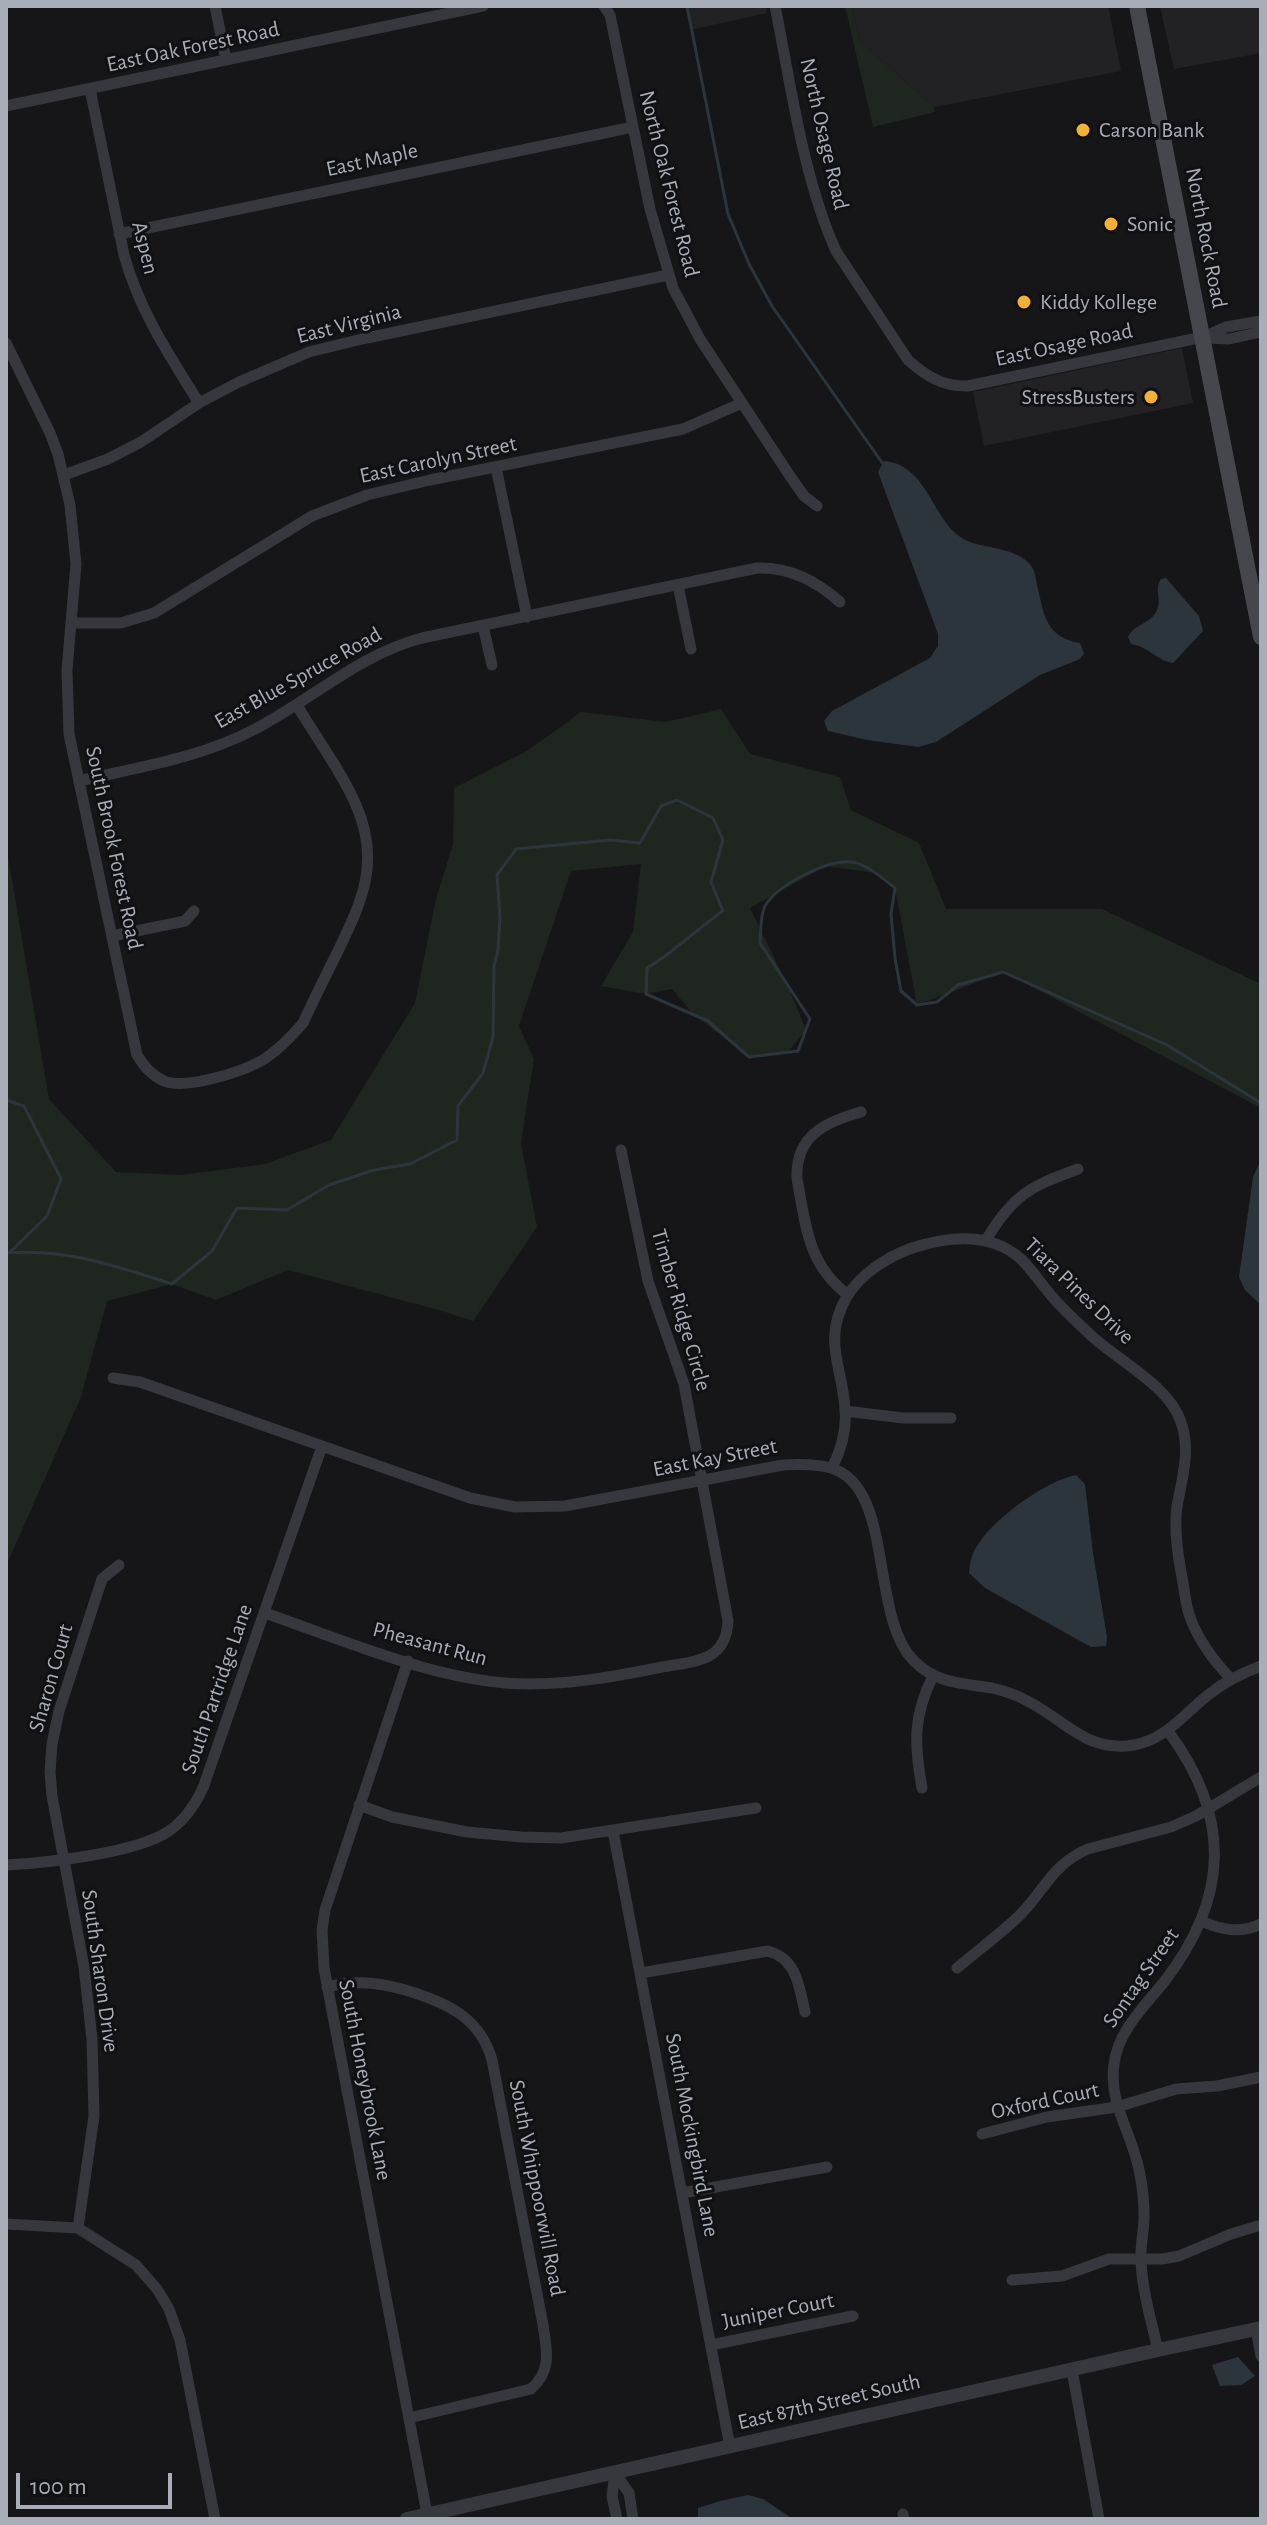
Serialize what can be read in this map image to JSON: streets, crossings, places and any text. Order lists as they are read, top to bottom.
{
  "streets": {
    "main road": ["North Rock Road"],
    "street": [
      "East Oak Forest Road",
      "North Osage Road",
      "East Maple",
      "North Oak Forest Road",
      "Aspen",
      "East Virginia",
      "East Osage Road",
      "East Carolyn Street",
      "East Blue Spruce Road",
      "South Brook Forest Road",
      "Tiara Pines Drive",
      "Timber Ridge Circle",
      "East Kay Street",
      "Pheasant Run",
      "Sharon Court",
      "South Partridge Lane",
      "South Sharon Drive",
      "Sontag Street",
      "South Honeybrook Lane",
      "Oxford Court",
      "South Mockingbird Lane",
      "South Whippoorwill Road",
      "Juniper Court",
      "East 87th Street South"
    ]
  },
  "crossings": [
    ["East Oak Forest Road", "Aspen"],
    ["North Osage Road", "East Osage Road"],
    ["East Maple", "North Oak Forest Road"],
    ["East Maple", "Aspen"],
    ["North Oak Forest Road", "East Virginia"],
    ["North Oak Forest Road", "East Carolyn Street"],
    ["North Rock Road", "East Osage Road"],
    ["Aspen", "East Virginia"],
    ["East Virginia", "South Brook Forest Road"],
    ["East Carolyn Street", "South Brook Forest Road"],
    ["East Blue Spruce Road", "South Brook Forest Road"],
    ["Tiara Pines Drive", "East Kay Street"],
    ["Timber Ridge Circle", "East Kay Street"],
    ["Timber Ridge Circle", "Pheasant Run"],
    ["East Kay Street", "South Partridge Lane"],
    ["Pheasant Run", "South Partridge Lane"],
    ["Pheasant Run", "South Honeybrook Lane"],
    ["Sharon Court", "South Partridge Lane"],
    ["Sharon Court", "South Sharon Drive"],
    ["South Partridge Lane", "South Sharon Drive"],
    ["Sontag Street", "Oxford Court"],
    ["Sontag Street", "East 87th Street South"],
    ["South Honeybrook Lane", "South Whippoorwill Road"],
    ["South Honeybrook Lane", "East 87th Street South"],
    ["South Mockingbird Lane", "Juniper Court"],
    ["South Mockingbird Lane", "East 87th Street South"]
  ],
  "places": [
    "Carson Bank",
    "Sonic",
    "Kiddy Kollege",
    "StressBusters"
  ],
  "scale_bar": "100 m"
}
